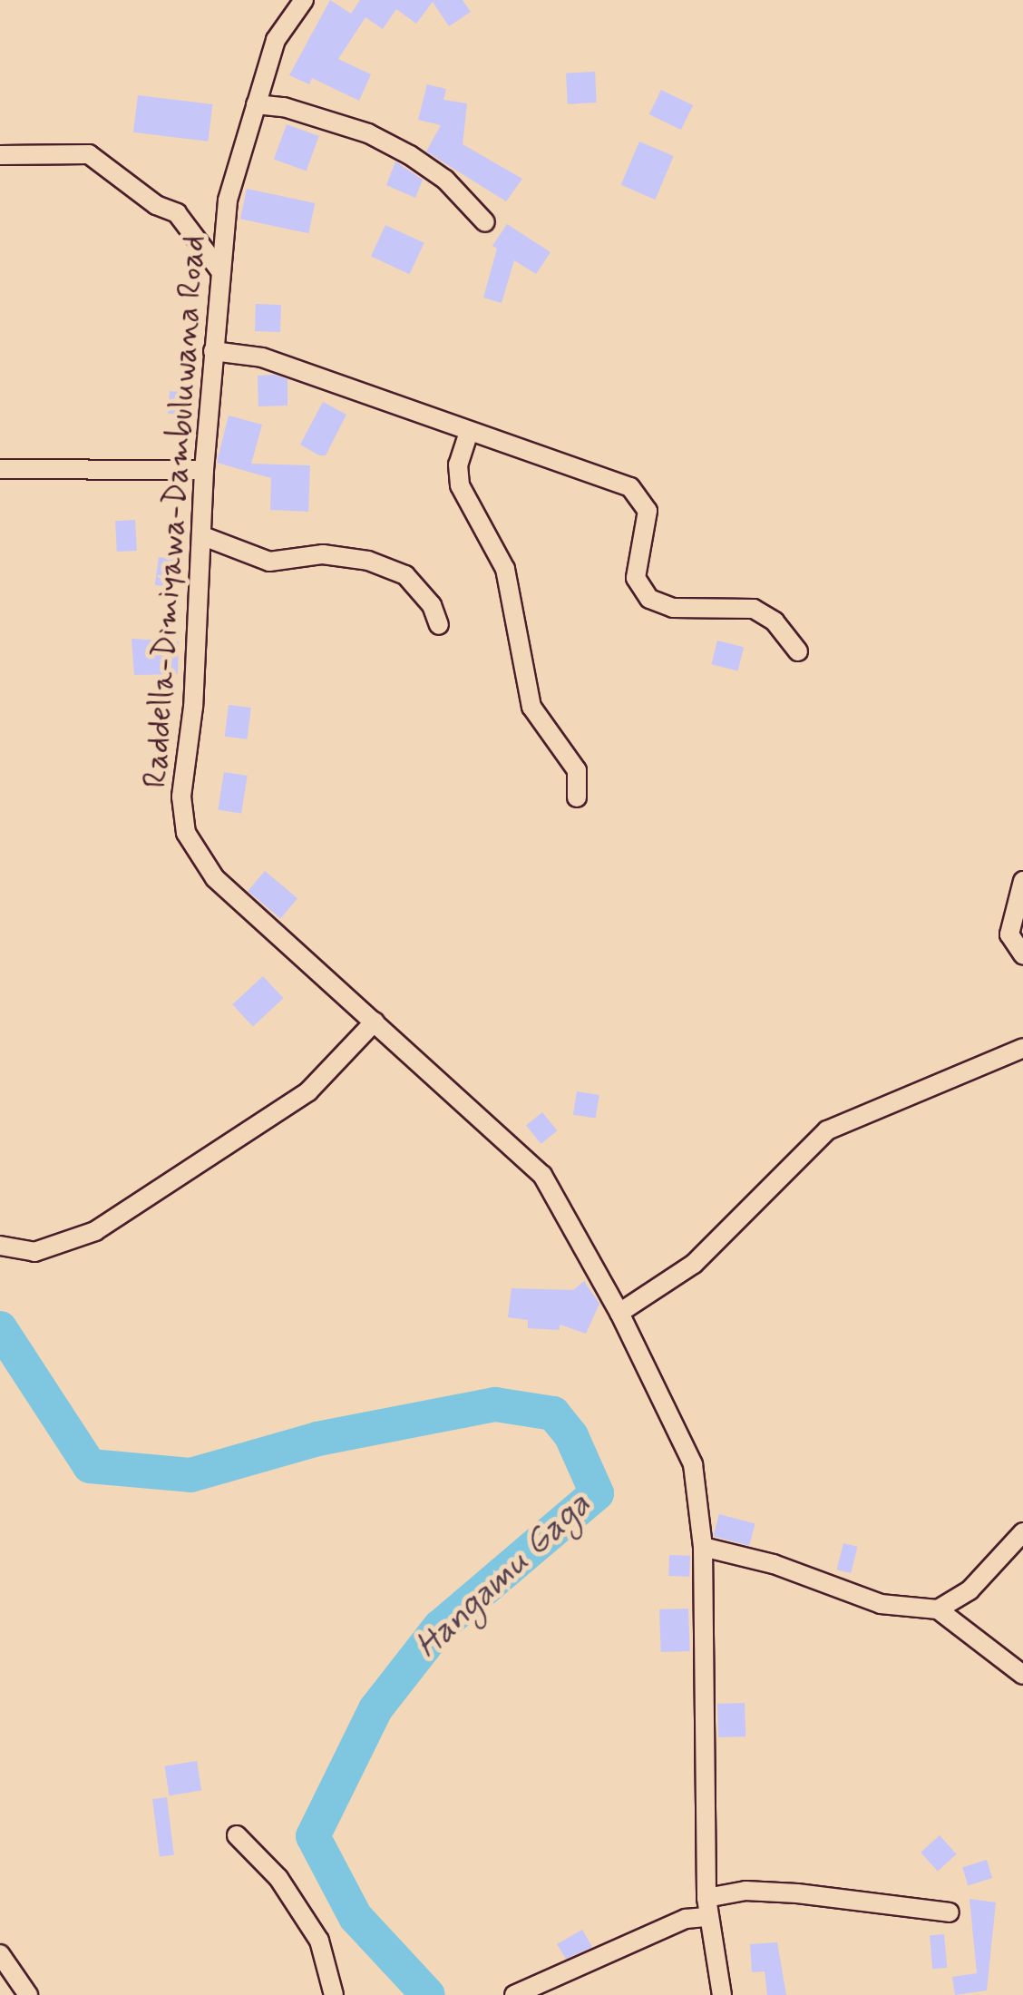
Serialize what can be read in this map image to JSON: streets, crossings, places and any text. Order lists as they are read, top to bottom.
{
  "streets": {
    "street": ["Raddella-Dimiyawa-Dambuluwana Road"]
  },
  "water": ["Hangamu Gaga"]
}
